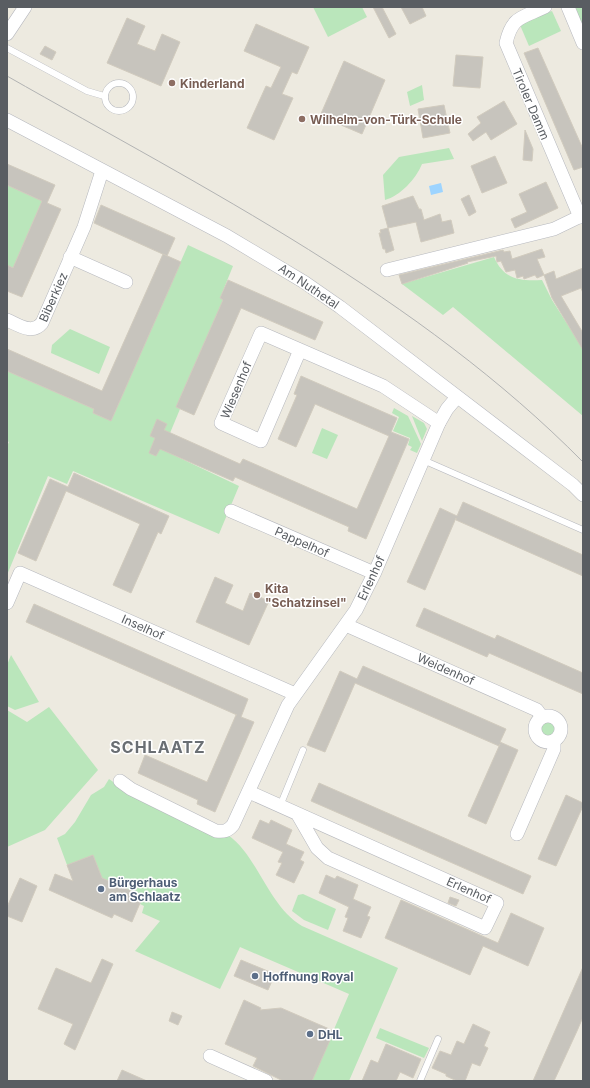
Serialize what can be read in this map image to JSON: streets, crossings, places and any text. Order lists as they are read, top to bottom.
{
  "streets": {
    "street": [
      "Tiroler Damm",
      "Am Nuthetal",
      "Biberkiez",
      "Wiesenhof",
      "Pappelhof",
      "Erlenhof",
      "Inselhof",
      "Weidenhof"
    ]
  },
  "crossings": [
    ["Am Nuthetal", "Biberkiez"],
    ["Am Nuthetal", "Erlenhof"],
    ["Wiesenhof", "Erlenhof"],
    ["Pappelhof", "Erlenhof"],
    ["Erlenhof", "Inselhof"],
    ["Erlenhof", "Weidenhof"]
  ],
  "districts": ["SCHLAATZ"],
  "places": [
    "Kinderland",
    "Wilhelm-von-Türk-Schule",
    "Kita \"Schatzinsel\"",
    "Bürgerhaus am Schlaatz",
    "Hoffnung Royal",
    "DHL"
  ]
}
